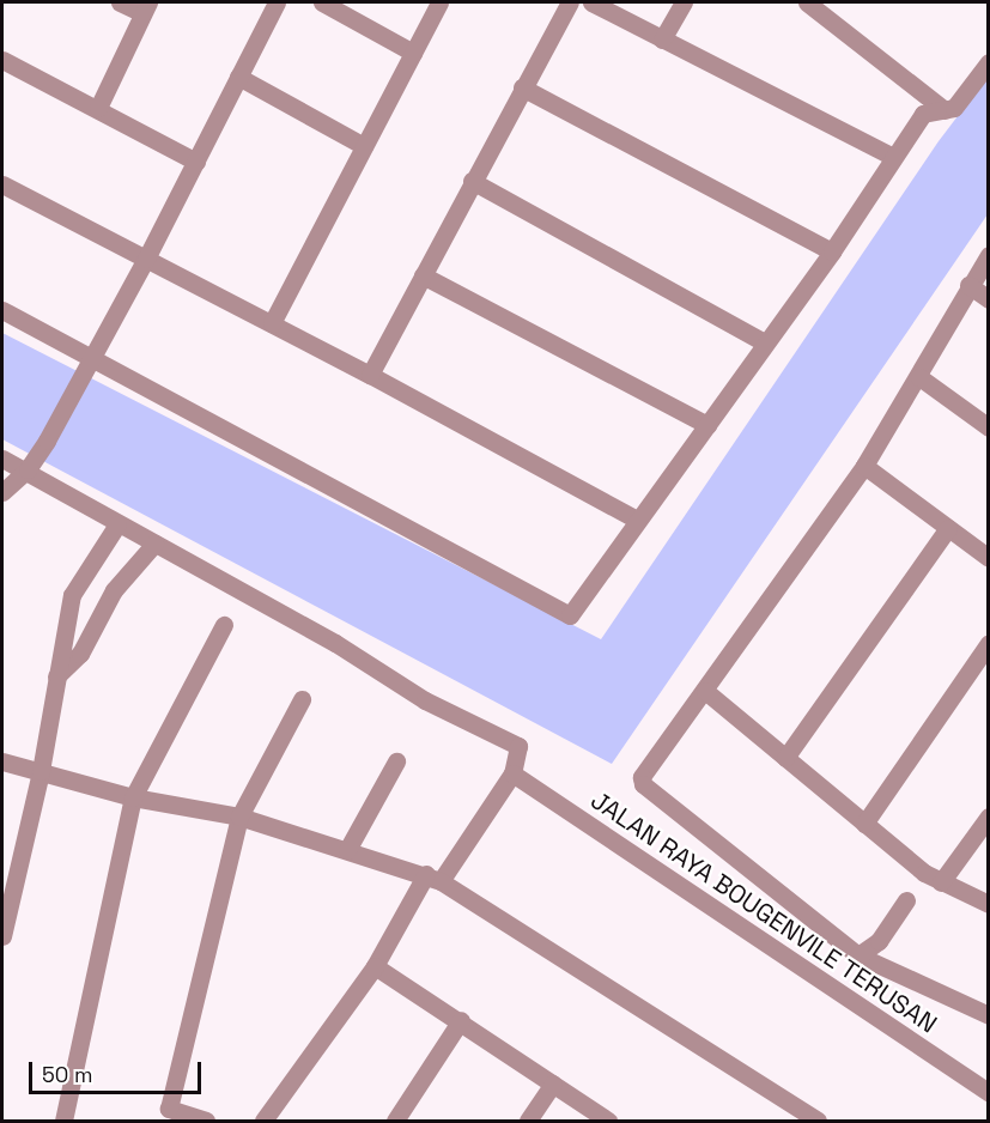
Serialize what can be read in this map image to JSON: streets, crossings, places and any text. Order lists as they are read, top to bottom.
{
  "streets": {
    "street": ["JALAN RAYA BOUGENVILE TERUSAN"]
  },
  "scale_bar": "50 m"
}
